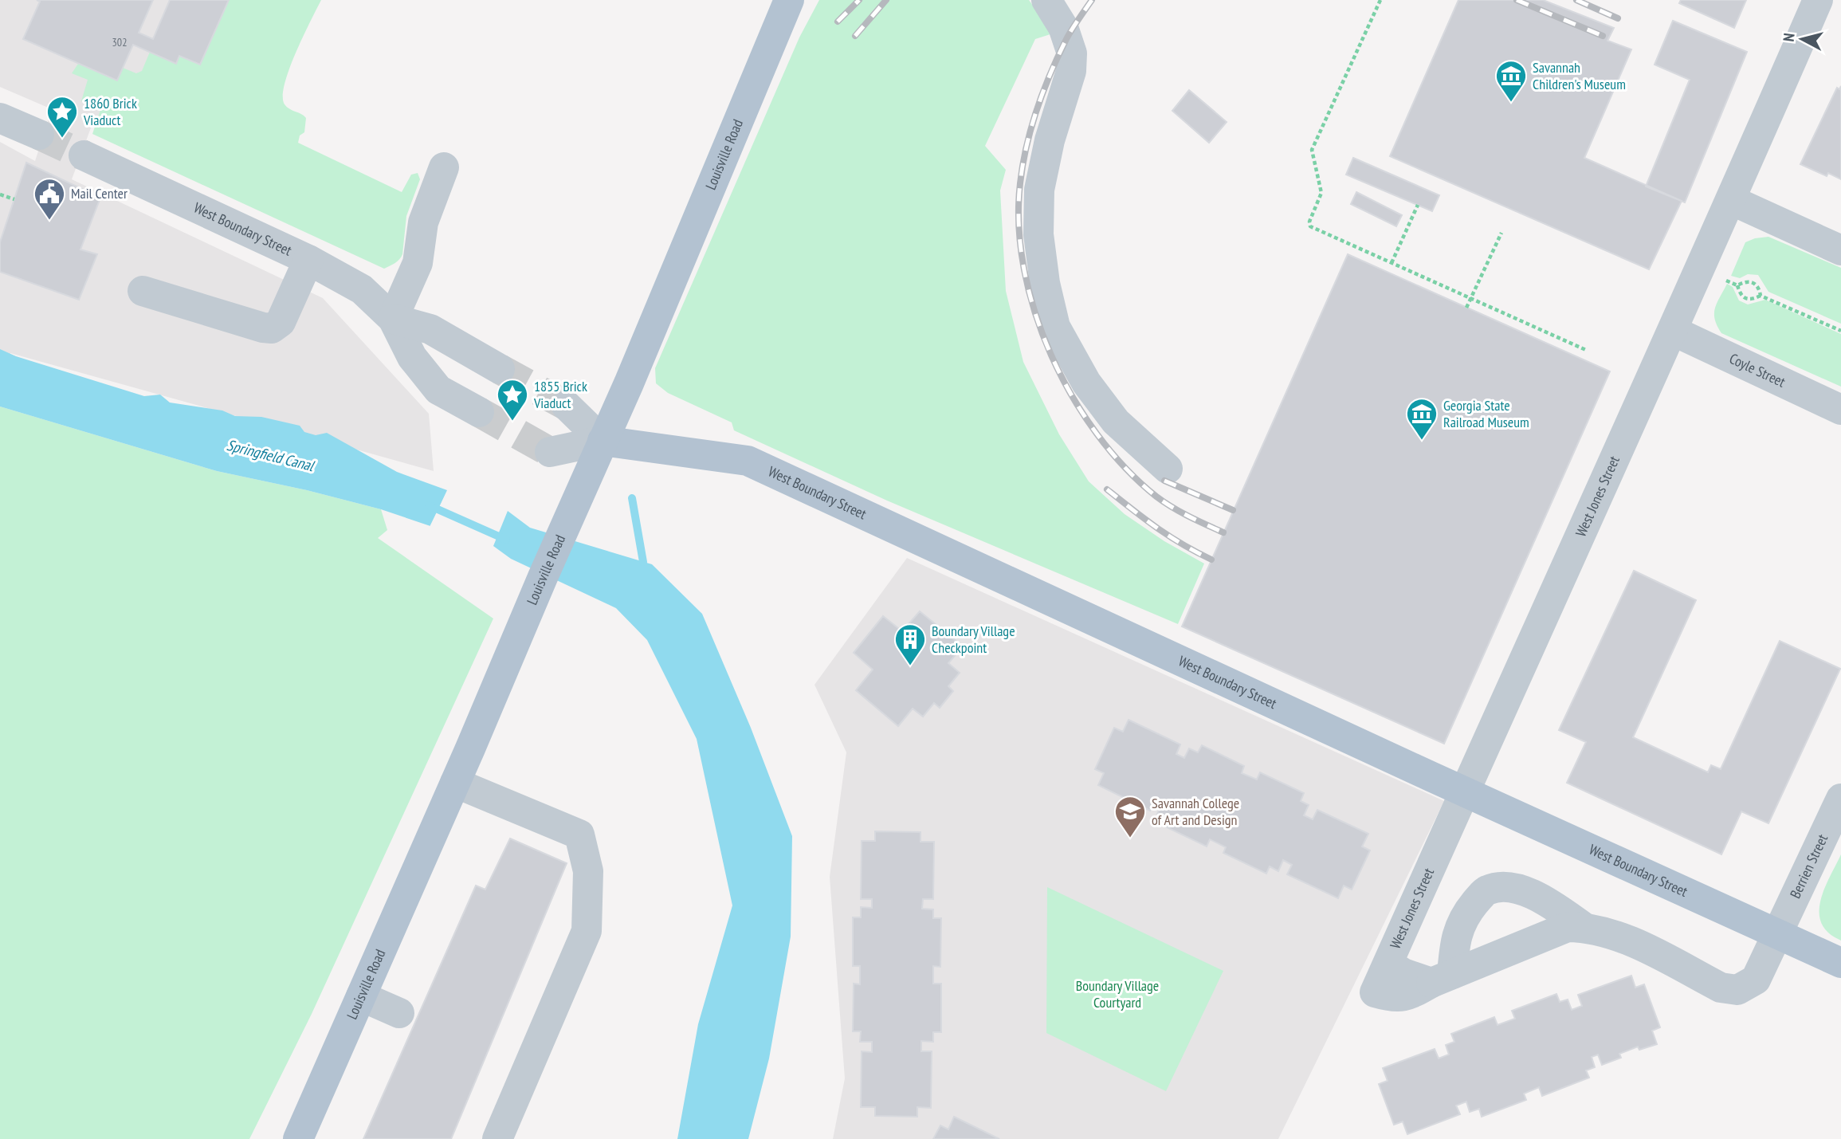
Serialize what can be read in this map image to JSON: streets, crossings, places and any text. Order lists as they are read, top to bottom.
{
  "streets": {
    "main road": ["Louisville Road", "West Boundary Street"],
    "street": ["Coyle Street", "West Jones Street", "Berrien Street"]
  },
  "crossings": [
    ["Louisville Road", "West Boundary Street"],
    ["West Boundary Street", "West Jones Street"],
    ["West Boundary Street", "Berrien Street"],
    ["Coyle Street", "West Jones Street"]
  ],
  "water": ["Springfield Canal"],
  "parks": ["Boundary Village Courtyard"],
  "places": {
    "museum": ["Savannah Children's Museum", "Georgia State Railroad Museum"],
    "place": ["1860 Brick Viaduct", "1855 Brick Viaduct"],
    "public building": ["Mail Center"],
    "building": ["Boundary Village Checkpoint"],
    "school or university": ["Savannah College of Art and Design"]
  },
  "house_numbers": ["302"],
  "north": "left"
}
